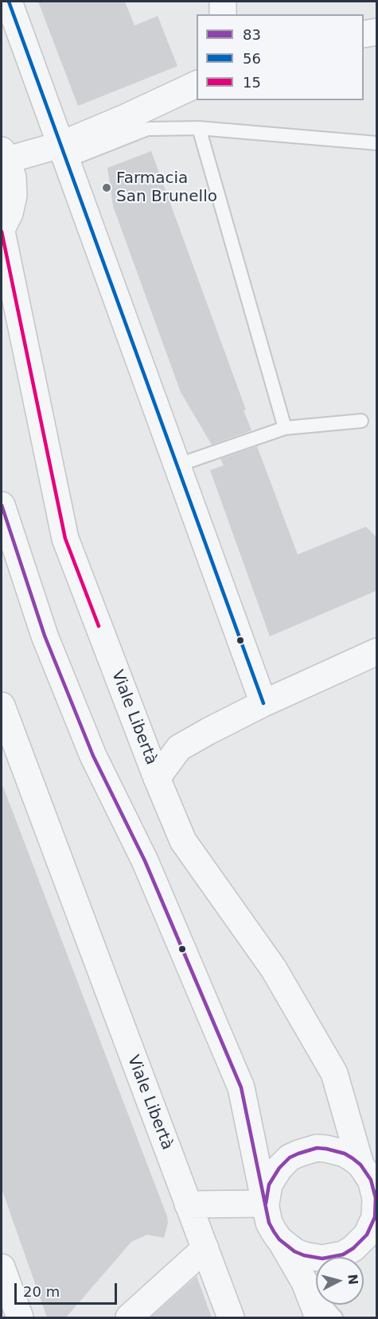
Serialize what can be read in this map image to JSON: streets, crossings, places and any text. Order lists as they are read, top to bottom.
{
  "streets": {
    "street": ["Viale Libertà"]
  },
  "places": ["Farmacia San Brunello"],
  "lines": ["transit line 56", "transit line 15", "transit line 83"],
  "legend": ["83", "56", "15"],
  "scale_bar": "20 m",
  "north": "right"
}
